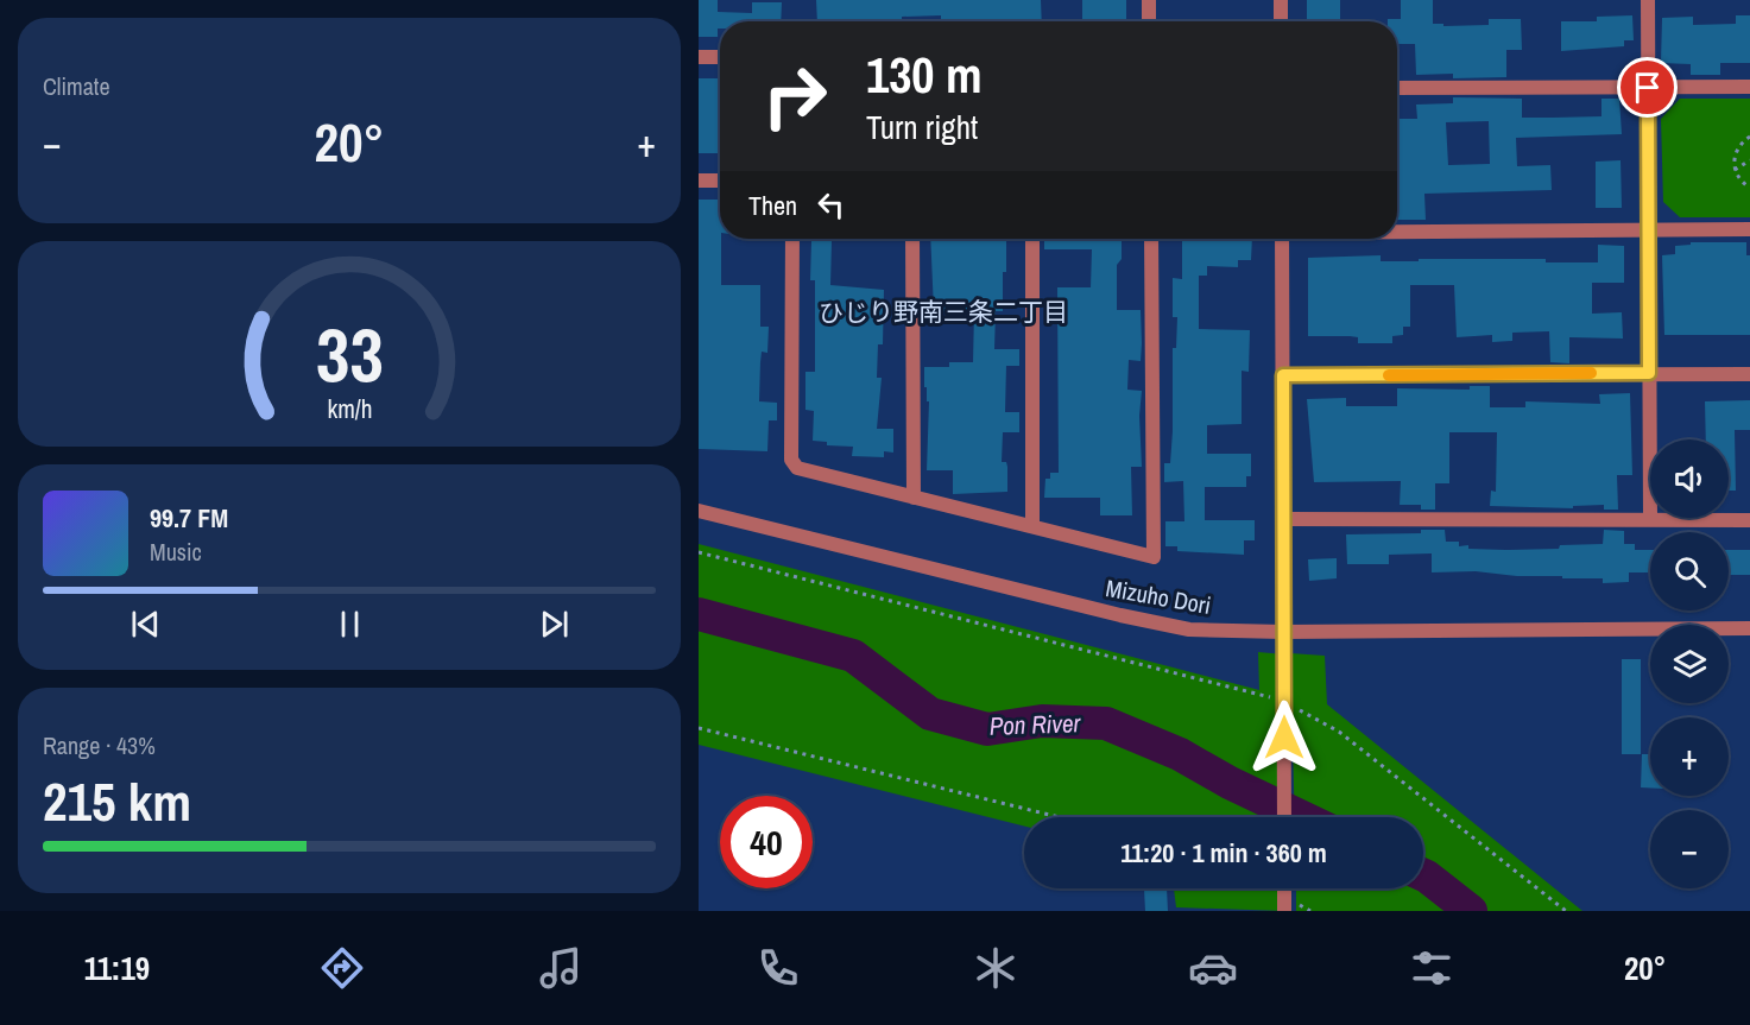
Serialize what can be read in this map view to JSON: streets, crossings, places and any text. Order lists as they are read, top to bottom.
{
  "streets": {
    "street": ["Mizuho Dori"]
  },
  "districts": ["ひじり野南三条二丁目"],
  "water": ["Pon River"],
  "page": {
    "tile": [
      "Climate",
      ["Range · 43%", "215 km"]
    ],
    "turn": ["130 m", "Turn right"],
    "heat": ["−", "20°", "+"],
    "then": "Then",
    "map_buttons": ["+", "−"],
    "song": ["99.7 FM", "Music"],
    "limit": "40",
    "trip": "11:20 · 1 min · 360 m",
    "tabs": ["11:19", "20°"],
    "gauge": ["33", "km/h"]
  }
}
